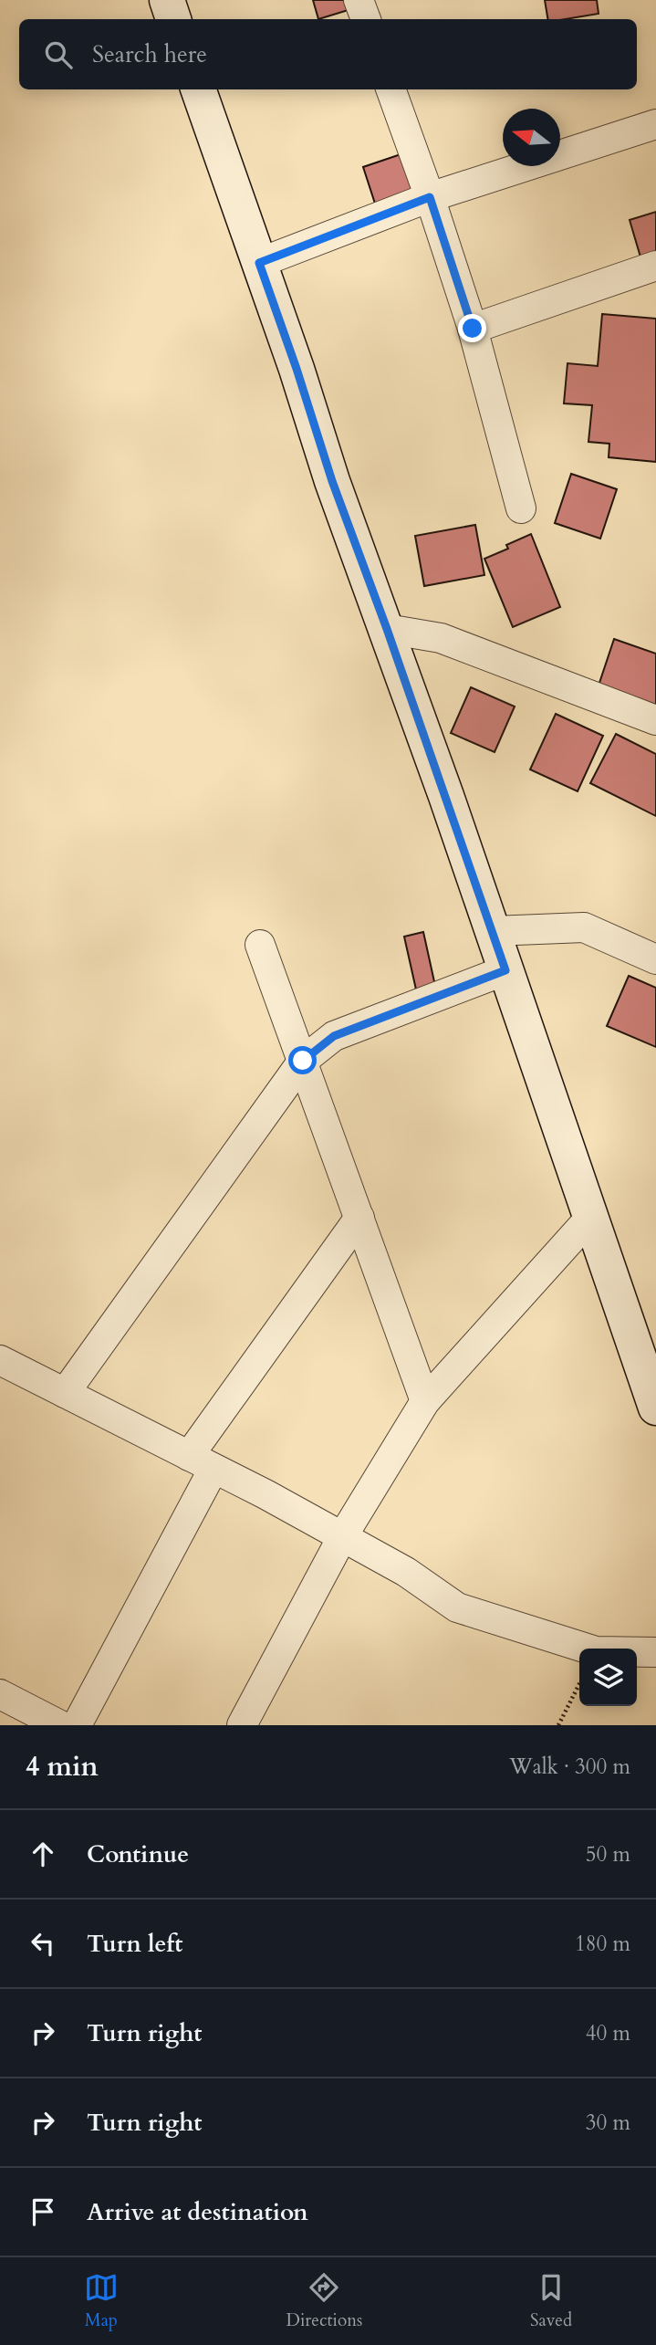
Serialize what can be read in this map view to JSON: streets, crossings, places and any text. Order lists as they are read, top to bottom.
{
  "north": "left",
  "page": {
    "search": "Search here",
    "heading": ["4 min", "Walk · 300 m"],
    "list": [
      ["Continue", "50 m"],
      ["Turn left", "180 m"],
      ["Turn right", "40 m"],
      ["Turn right", "30 m"],
      "Arrive at destination"
    ],
    "nav": ["Map", "Directions", "Saved"]
  }
}
